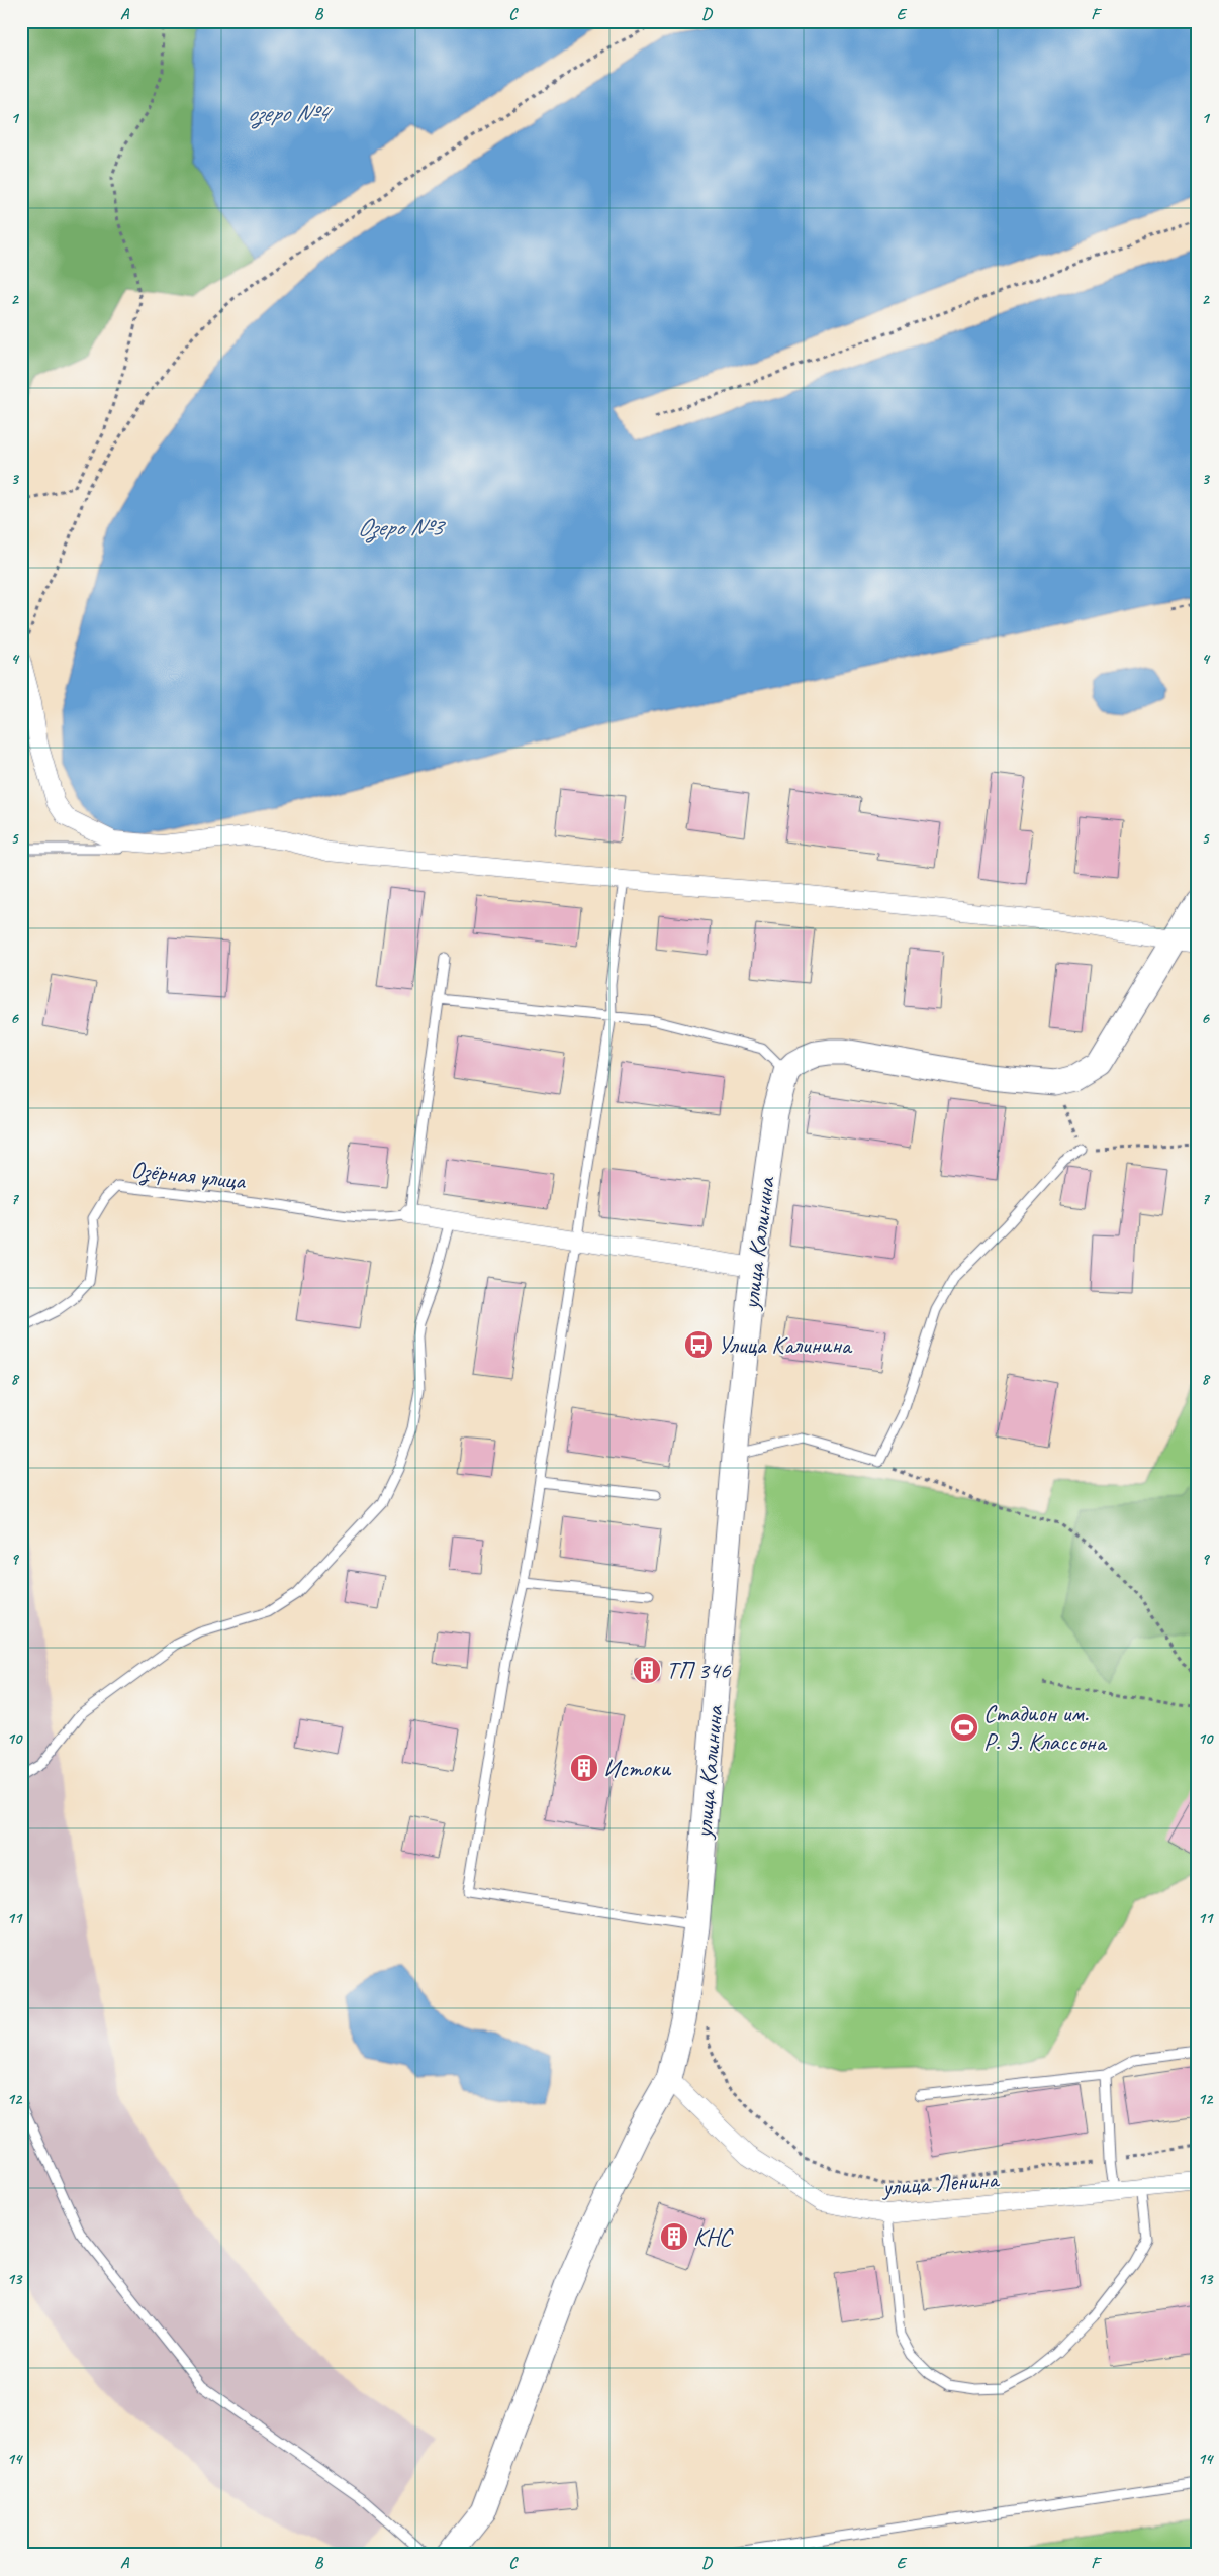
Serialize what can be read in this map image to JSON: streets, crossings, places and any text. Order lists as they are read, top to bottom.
{
  "streets": {
    "street": ["улица Калинина", "улица Ленина"],
    "lane": ["Озёрная улица"]
  },
  "crossings": [
    ["улица Калинина", "улица Ленина"]
  ],
  "water": ["озеро №4", "Озеро №3"],
  "places": {
    "bus stop": ["Улица Калинина"],
    "building": ["ТП 346", "Истоки", "КНС"],
    "sports": ["Стадион им. Р. Э. Классона"]
  },
  "grid": {
    "columns": [
      "A",
      "B",
      "C",
      "D",
      "E",
      "F"
    ],
    "rows": [
      "1",
      "2",
      "3",
      "4",
      "5",
      "6",
      "7",
      "8",
      "9",
      "10",
      "11",
      "12",
      "13",
      "14"
    ]
  }
}
